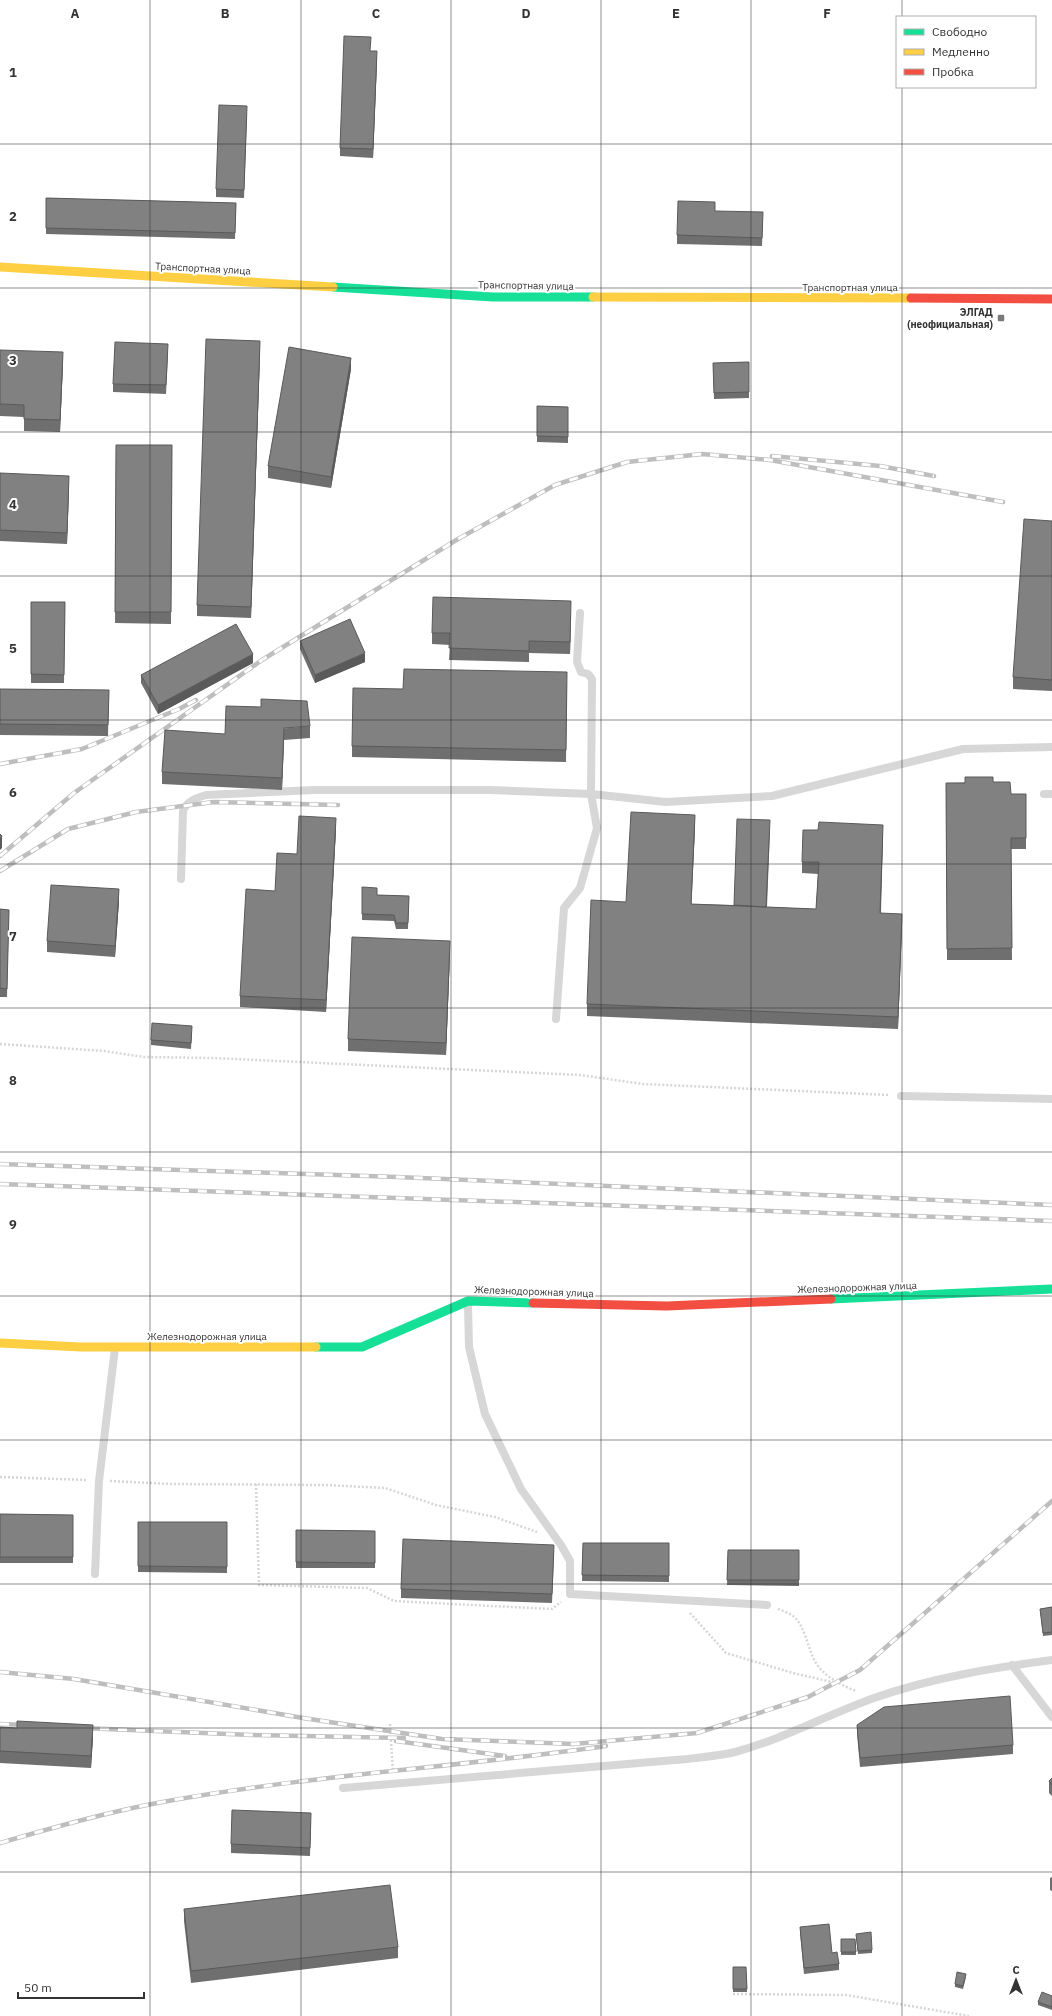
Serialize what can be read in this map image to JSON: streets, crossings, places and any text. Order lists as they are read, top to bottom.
{
  "streets": {
    "street": ["Транспортная улица", "Железнодорожная улица"]
  },
  "places": {
    "transit": ["ЭЛГАД (неофициальная)"]
  },
  "legend": ["Свободно", "Медленно", "Пробка"],
  "scale_bar": "50 m",
  "north": "top",
  "grid": {
    "columns": [
      "A",
      "B",
      "C",
      "D",
      "E",
      "F"
    ],
    "rows": [
      "1",
      "2",
      "3",
      "4",
      "5",
      "6",
      "7",
      "8",
      "9"
    ]
  }
}
